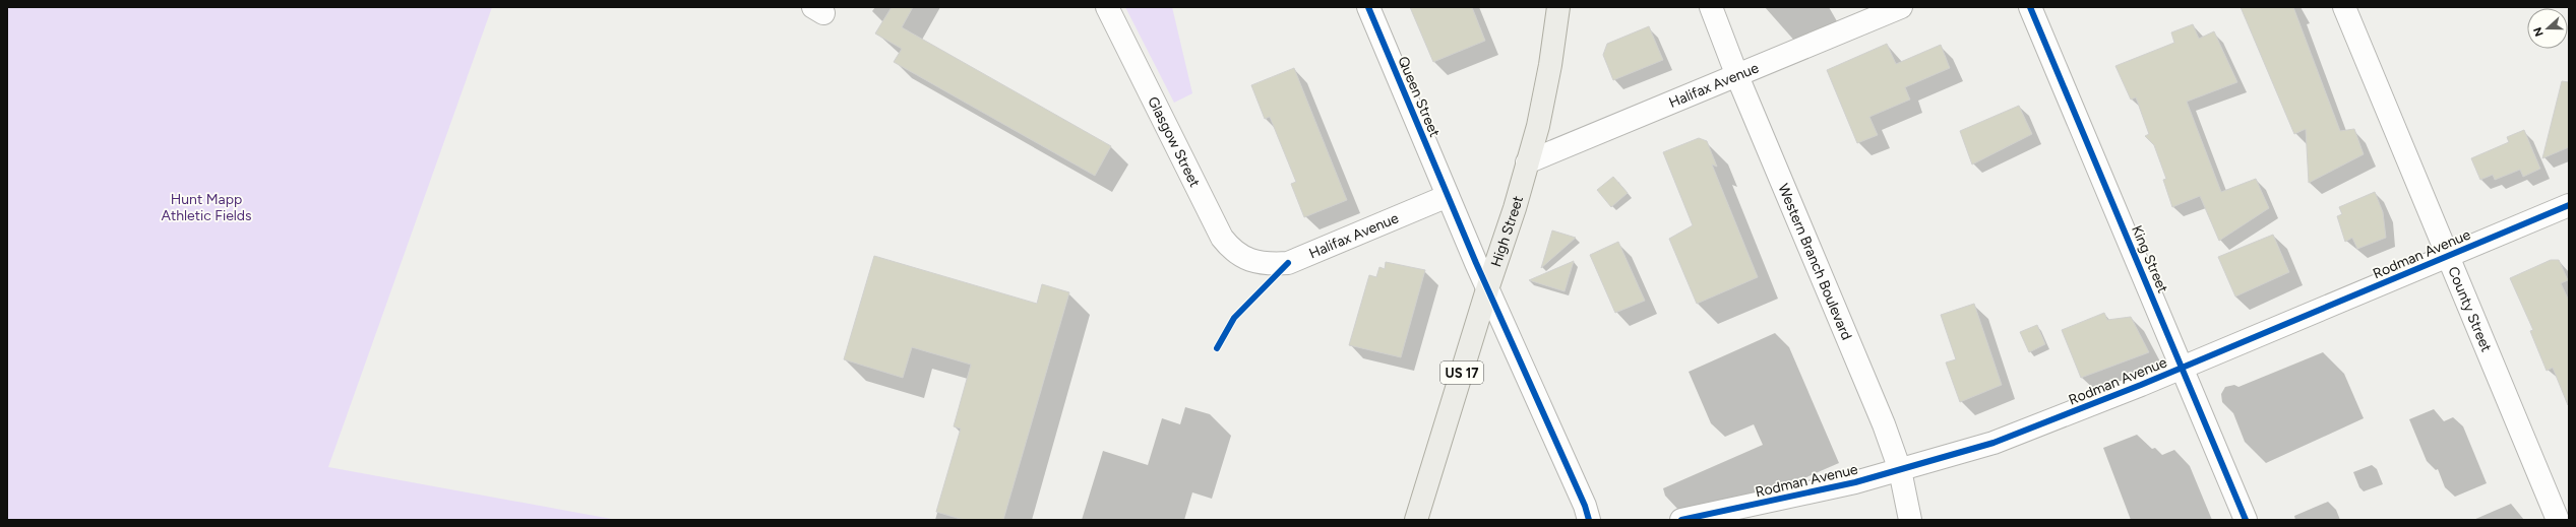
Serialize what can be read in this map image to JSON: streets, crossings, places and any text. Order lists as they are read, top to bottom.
{
  "streets": {
    "main road": ["High Street", "US 17"],
    "street": [
      "Halifax Avenue",
      "Queen Street",
      "Glasgow Street",
      "Rodman Avenue",
      "King Street",
      "Western Branch Boulevard",
      "County Street"
    ]
  },
  "crossings": [
    ["Halifax Avenue", "Queen Street"],
    ["Halifax Avenue", "Glasgow Street"],
    ["Halifax Avenue", "High Street"],
    ["Halifax Avenue", "Western Branch Boulevard"],
    ["Queen Street", "High Street"],
    ["Rodman Avenue", "King Street"],
    ["Rodman Avenue", "Western Branch Boulevard"],
    ["Rodman Avenue", "County Street"]
  ],
  "parks": ["Hunt Mapp Athletic Fields"],
  "north": "left"
}
